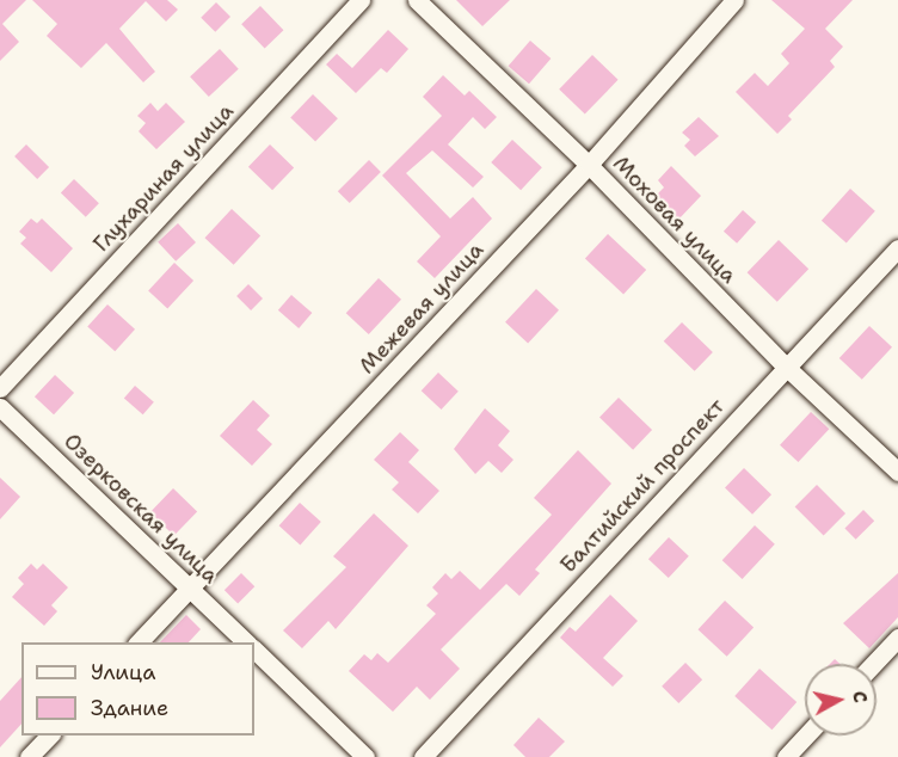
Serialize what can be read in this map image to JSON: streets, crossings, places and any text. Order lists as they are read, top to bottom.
{
  "streets": {
    "street": [
      "Глухариная улица",
      "Моховая улица",
      "Межевая улица",
      "Балтийский проспект",
      "Озерковская улица"
    ]
  },
  "crossings": [
    ["Моховая улица", "Межевая улица"],
    ["Моховая улица", "Балтийский проспект"],
    ["Межевая улица", "Озерковская улица"]
  ],
  "legend": ["Улица", "Здание"],
  "north": "right"
}
